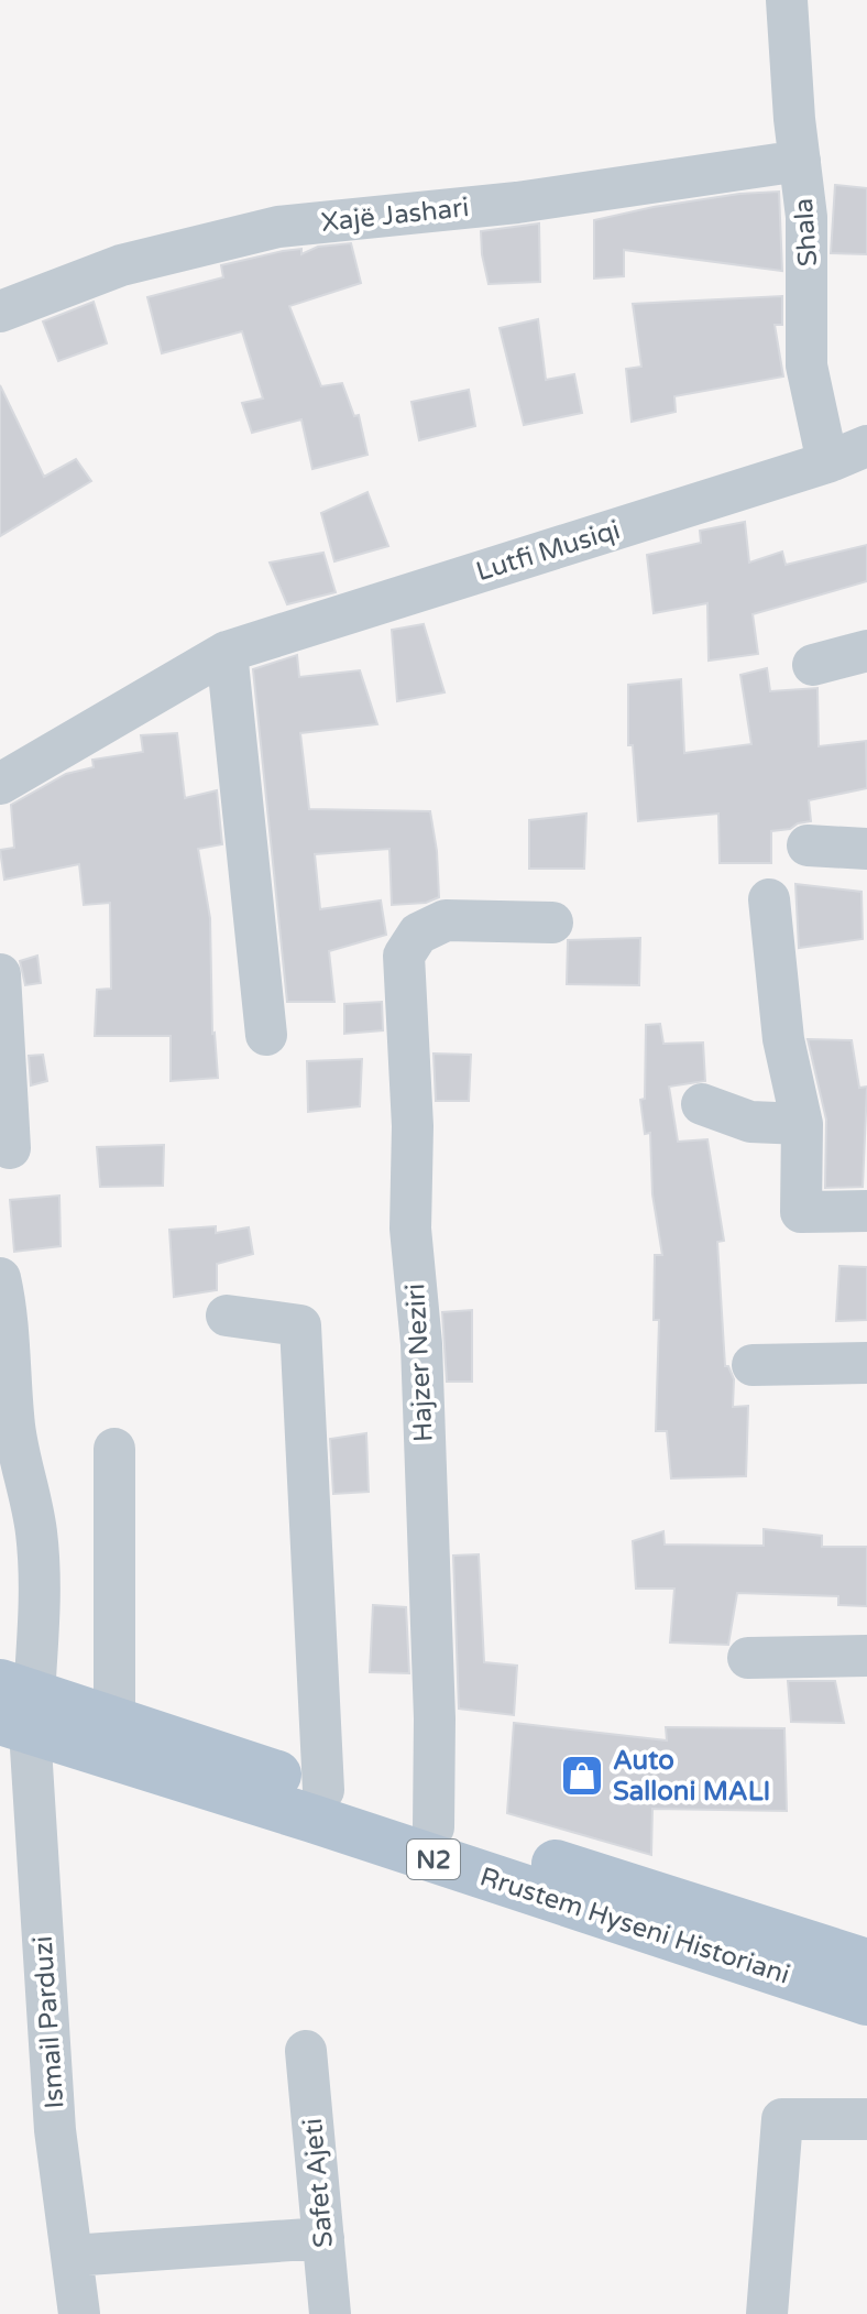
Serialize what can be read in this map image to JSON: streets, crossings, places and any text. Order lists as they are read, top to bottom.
{
  "streets": {
    "main road": ["N2", "Rrustem Hyseni Historiani"],
    "street": [
      "Xajë Jashari",
      "Shala",
      "Lutfi Musiqi",
      "Hajzer Neziri",
      "Ismail Parduzi",
      "Safet Ajeti"
    ]
  },
  "crossings": [
    ["Xajë Jashari", "Shala"],
    ["Shala", "Lutfi Musiqi"],
    ["Hajzer Neziri", "Rrustem Hyseni Historiani"],
    ["Rrustem Hyseni Historiani", "Ismail Parduzi"]
  ],
  "places": {
    "shop": ["Auto Salloni MALI"]
  }
}
